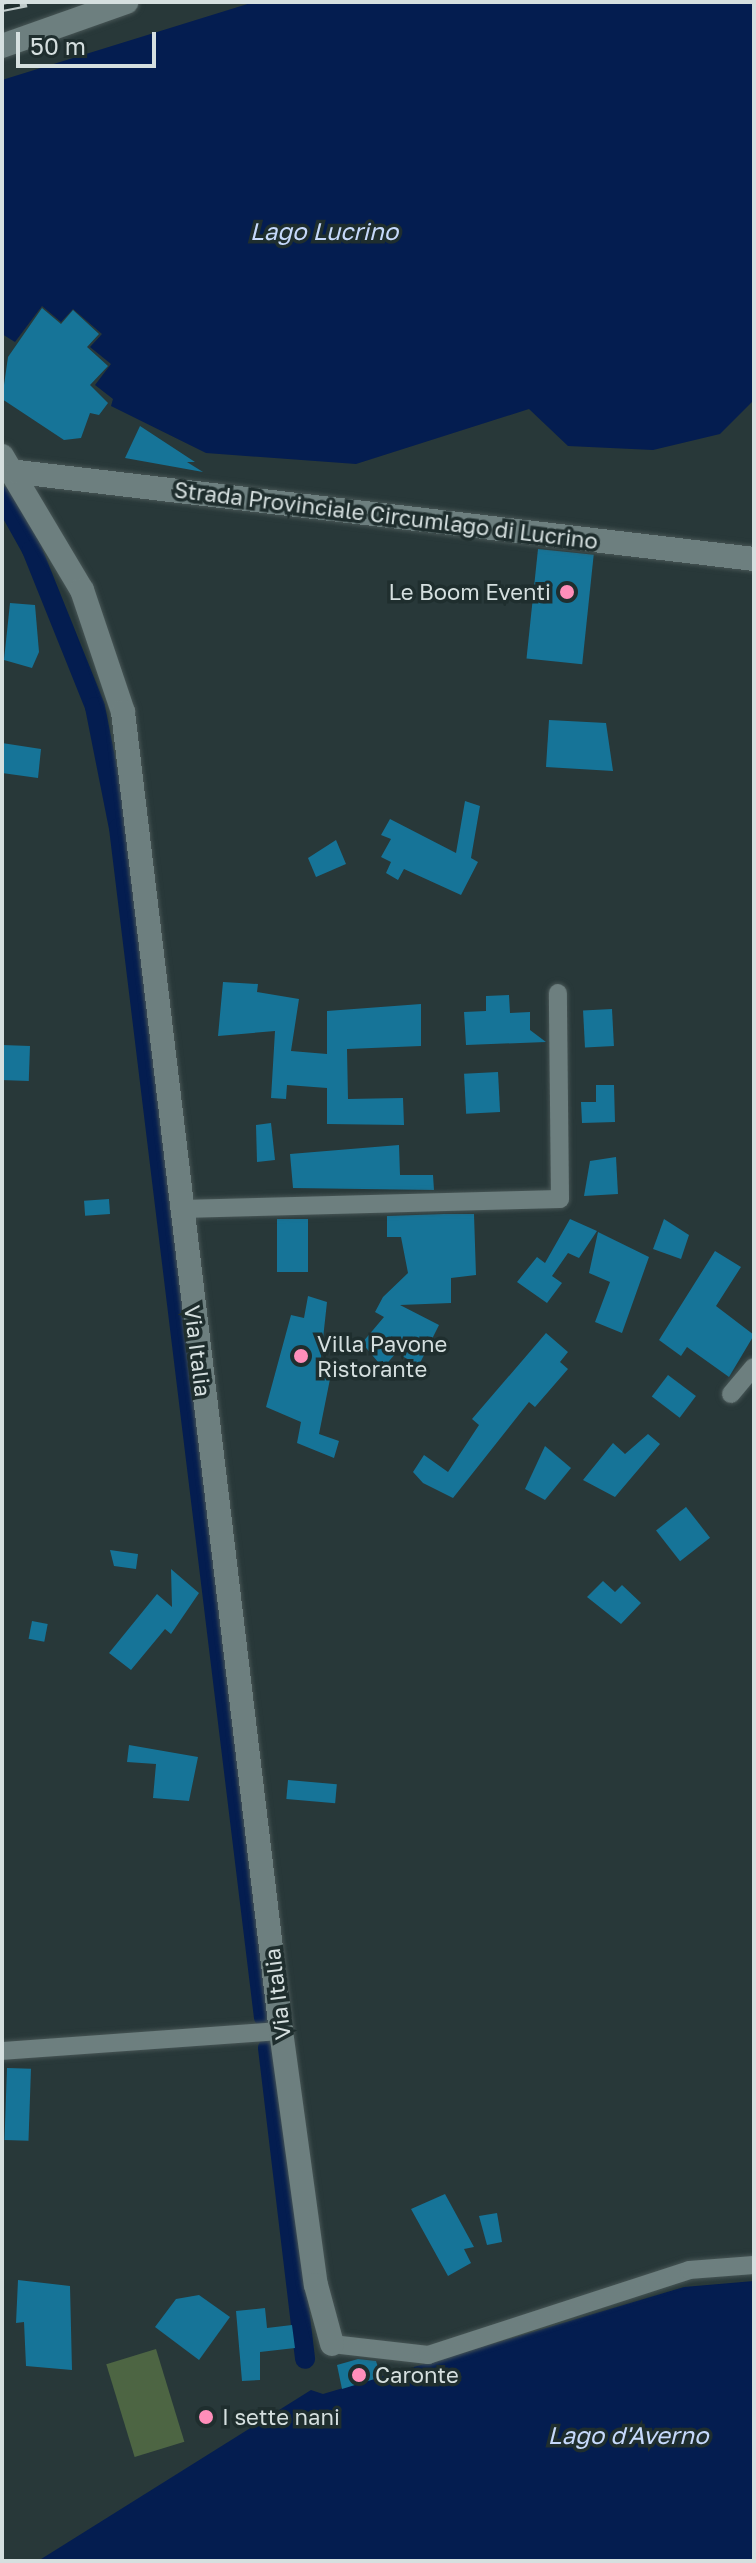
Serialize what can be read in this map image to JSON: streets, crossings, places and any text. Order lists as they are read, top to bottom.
{
  "streets": {
    "street": ["Strada Provinciale Circumlago di Lucrino", "Via Italia"]
  },
  "crossings": [
    ["Strada Provinciale Circumlago di Lucrino", "Via Italia"]
  ],
  "water": ["Lago Lucrino", "Lago d'Averno"],
  "places": [
    "Le Boom Eventi",
    "Villa Pavone Ristorante",
    "Caronte",
    "I sette nani"
  ],
  "scale_bar": "50 m"
}
